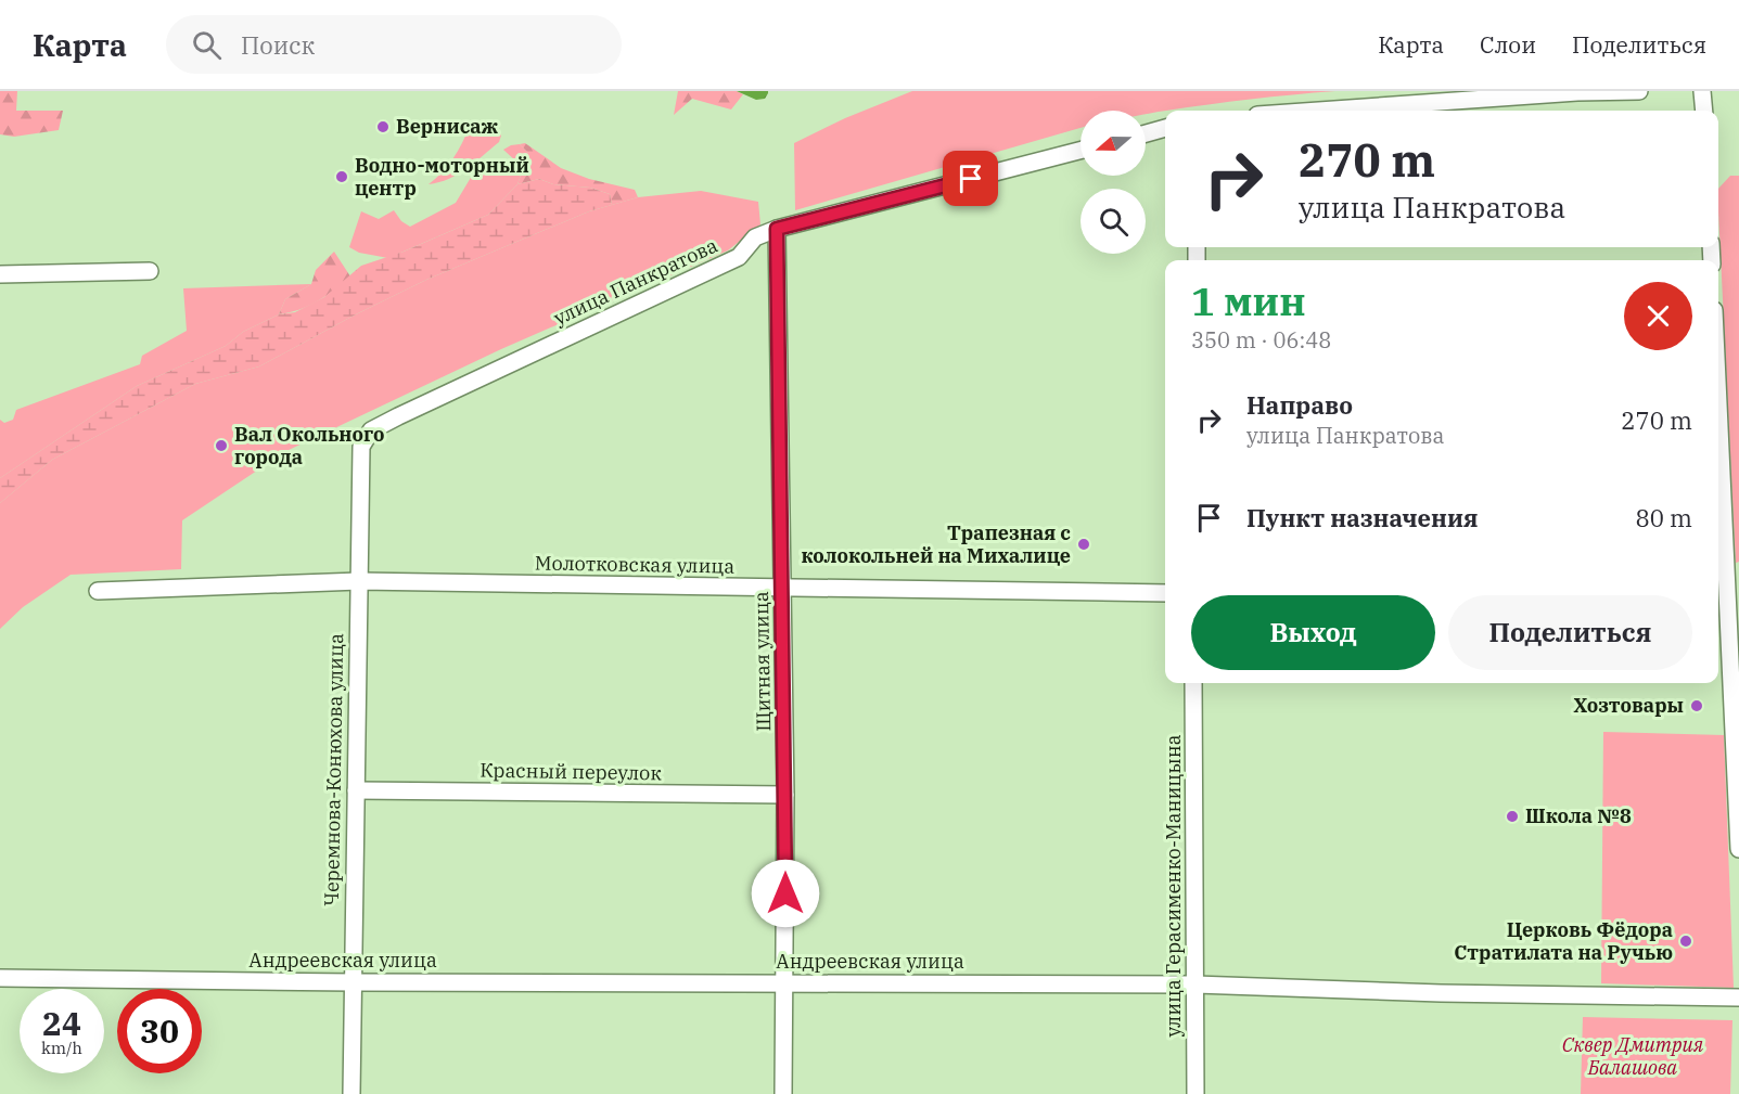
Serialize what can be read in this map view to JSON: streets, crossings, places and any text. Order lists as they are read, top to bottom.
{
  "streets": {
    "street": [
      "улица Панкратова",
      "Молотковская улица",
      "Щитная улица",
      "Черемнова-Конюхова улица",
      "Красный переулок",
      "улица Герасименко-Маницына",
      "Андреевская улица"
    ]
  },
  "crossings": [
    ["улица Панкратова", "Щитная улица"],
    ["улица Панкратова", "Черемнова-Конюхова улица"],
    ["Молотковская улица", "Щитная улица"],
    ["Молотковская улица", "Черемнова-Конюхова улица"],
    ["Щитная улица", "Красный переулок"],
    ["Щитная улица", "Андреевская улица"],
    ["Черемнова-Конюхова улица", "Красный переулок"],
    ["Черемнова-Конюхова улица", "Андреевская улица"],
    ["улица Герасименко-Маницына", "Андреевская улица"]
  ],
  "parks": ["Сквер Дмитрия Балашова"],
  "places": [
    "Вернисаж",
    "Водно-моторный центр",
    "Вал Окольного города",
    "Трапезная с колокольней на Михалице",
    "Хозтовары",
    "Школа №8",
    "Церковь Фёдора Стратилата на Ручью"
  ],
  "north": "left",
  "page": {
    "header": "Карта",
    "search": "Поиск",
    "nav": ["Карта", "Слои", "Поделиться"],
    "turn": ["270 m", "улица Панкратова"],
    "heading": ["1 мин", "350 m · 06:48"],
    "list": [
      {
        "name": "Направо",
        "note": "улица Панкратова",
        "value": "270 m"
      },
      {
        "name": "Пункт назначения",
        "value": "80 m"
      }
    ],
    "buttons": ["Выход", "Поделиться"],
    "speed": "24 km/h",
    "limit": "30"
  }
}
